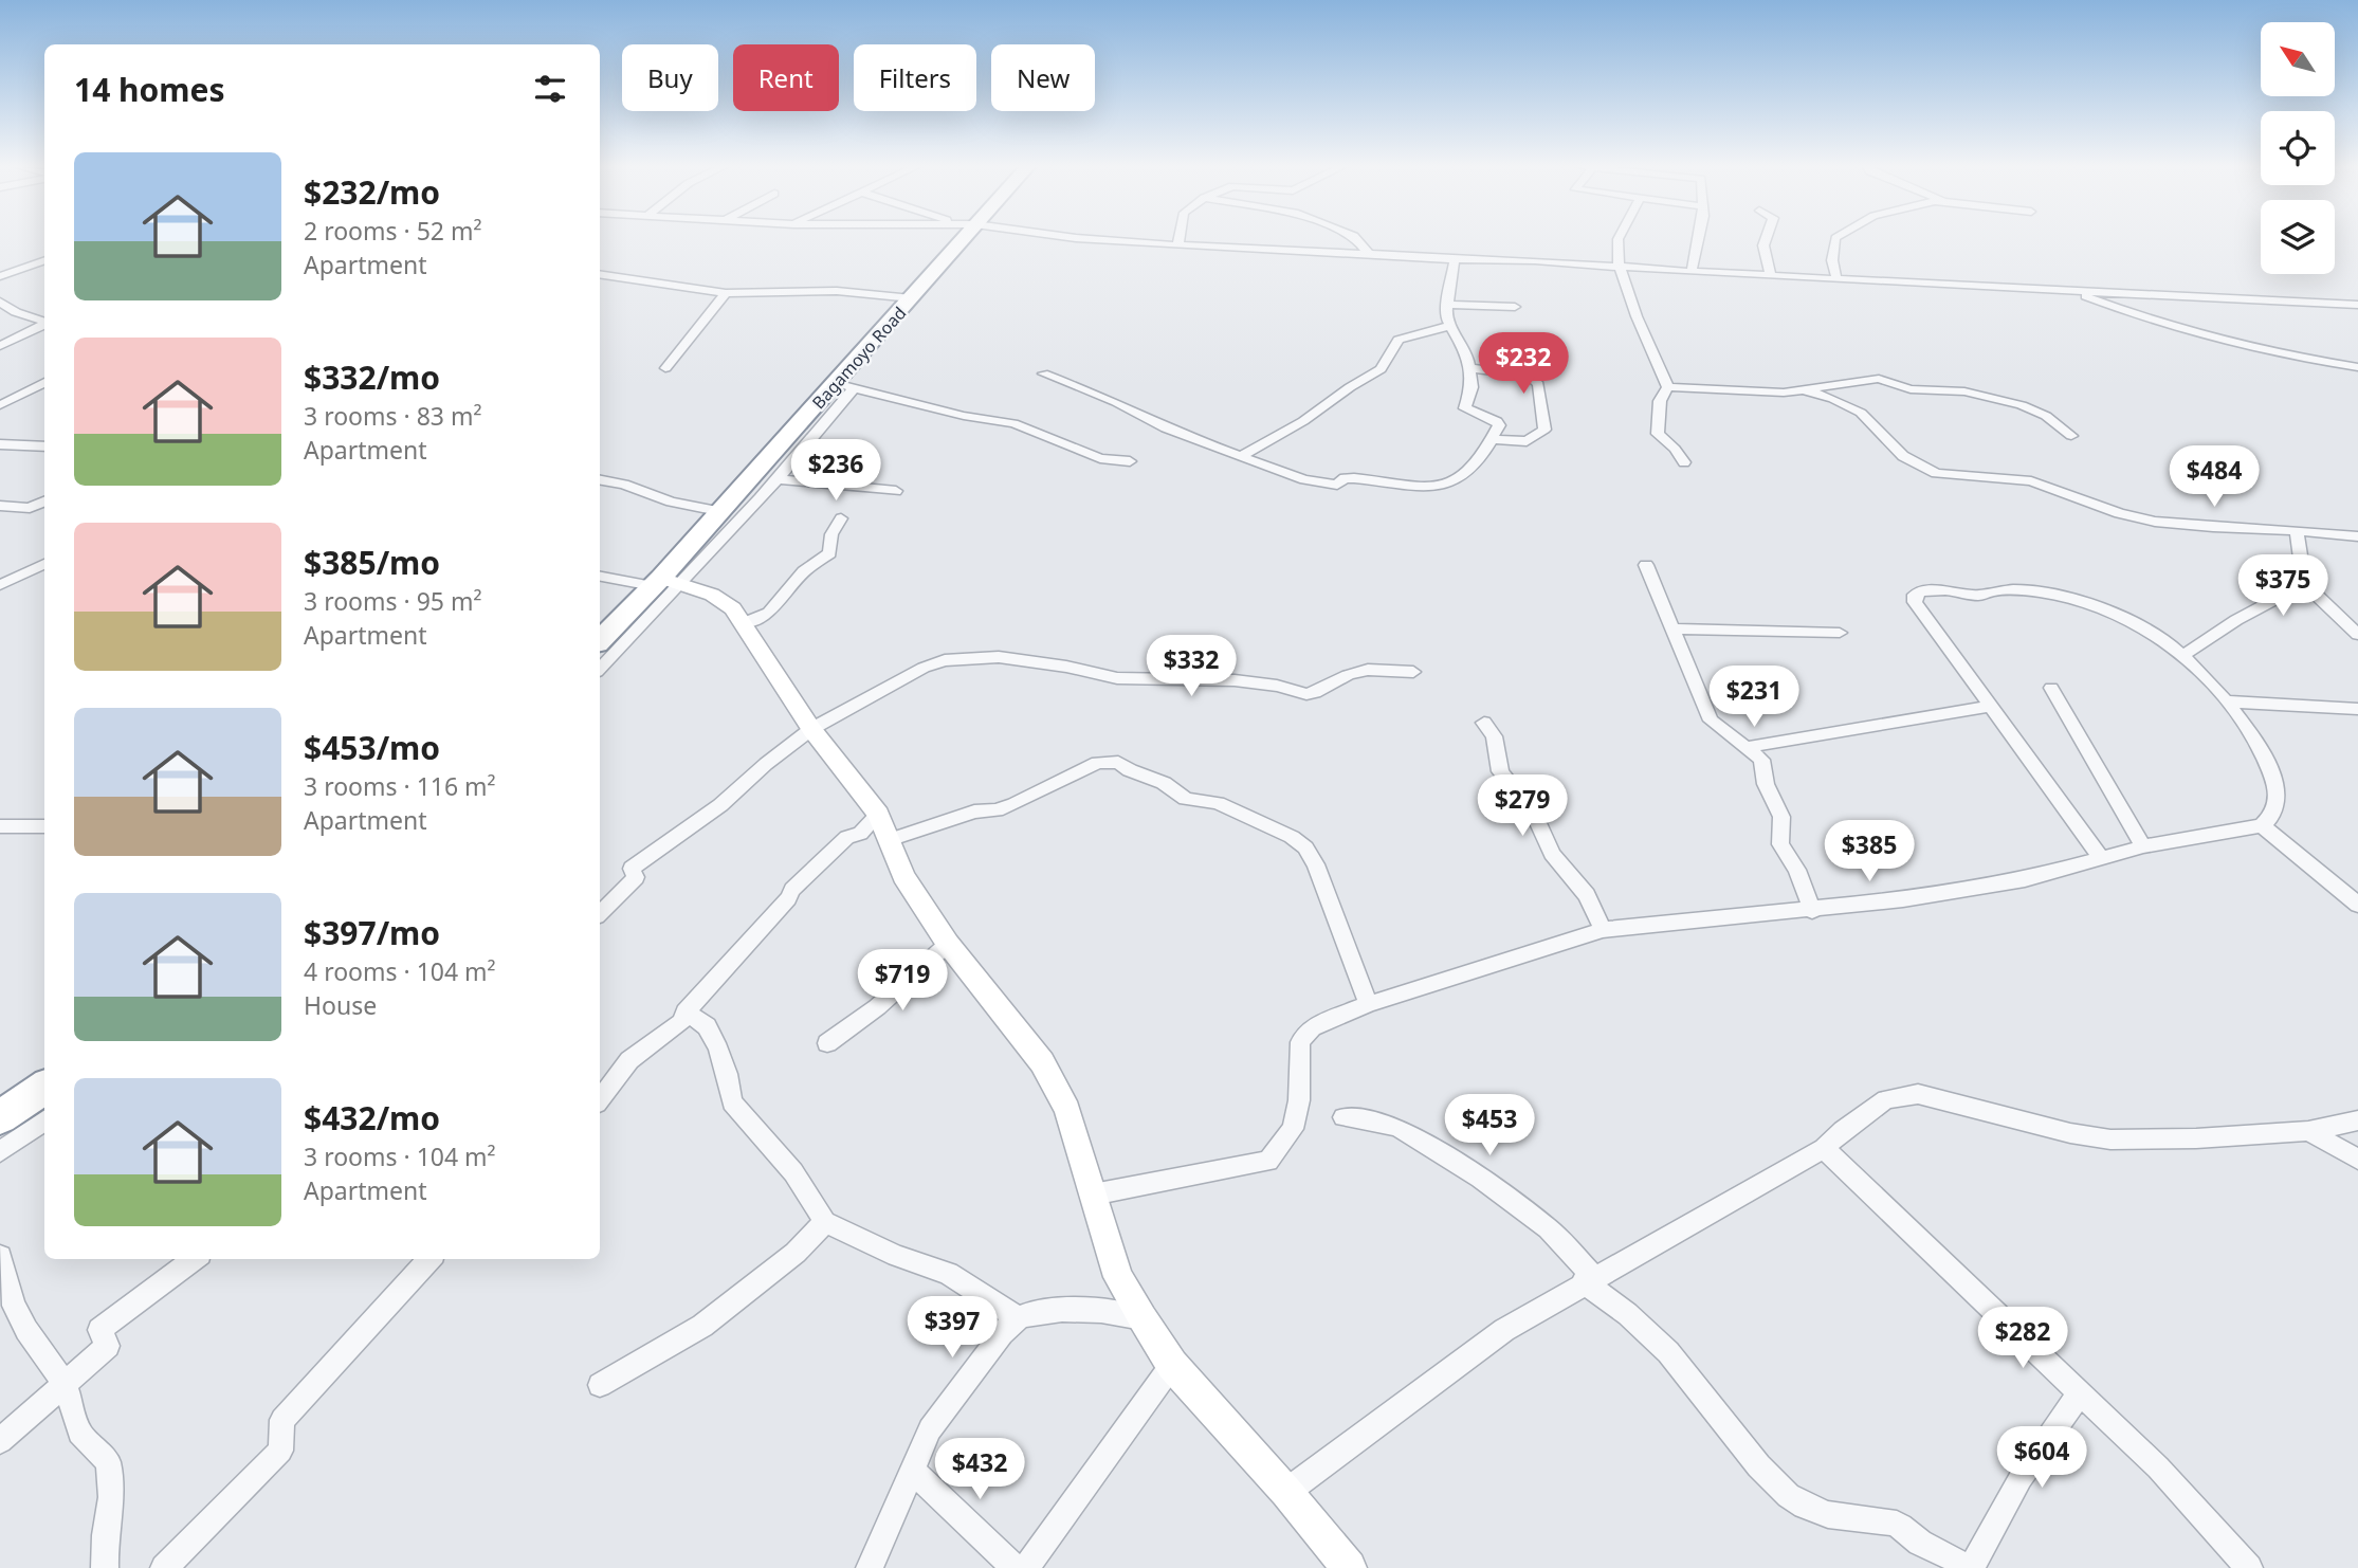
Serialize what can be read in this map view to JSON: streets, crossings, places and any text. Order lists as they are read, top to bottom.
{
  "streets": {
    "highway": ["Bagamoyo Road"]
  },
  "north": "top left",
  "page": {
    "chip": [
      "Buy",
      "Rent",
      "Filters",
      "New"
    ],
    "heading": "14 homes",
    "list": [
      {
        "name": "$232/mo",
        "note": "2 rooms · 52 m² · Apartment"
      },
      {
        "name": "$332/mo",
        "note": "3 rooms · 83 m² · Apartment"
      },
      {
        "name": "$385/mo",
        "note": "3 rooms · 95 m² · Apartment"
      },
      {
        "name": "$453/mo",
        "note": "3 rooms · 116 m² · Apartment"
      },
      {
        "name": "$397/mo",
        "note": "4 rooms · 104 m² · House"
      },
      {
        "name": "$432/mo",
        "note": "3 rooms · 104 m² · Apartment"
      }
    ],
    "price": [
      "$232",
      "$236",
      "$484",
      "$375",
      "$332",
      "$231",
      "$279",
      "$385",
      "$719",
      "$453",
      "$397",
      "$282",
      "$604",
      "$432"
    ]
  }
}
